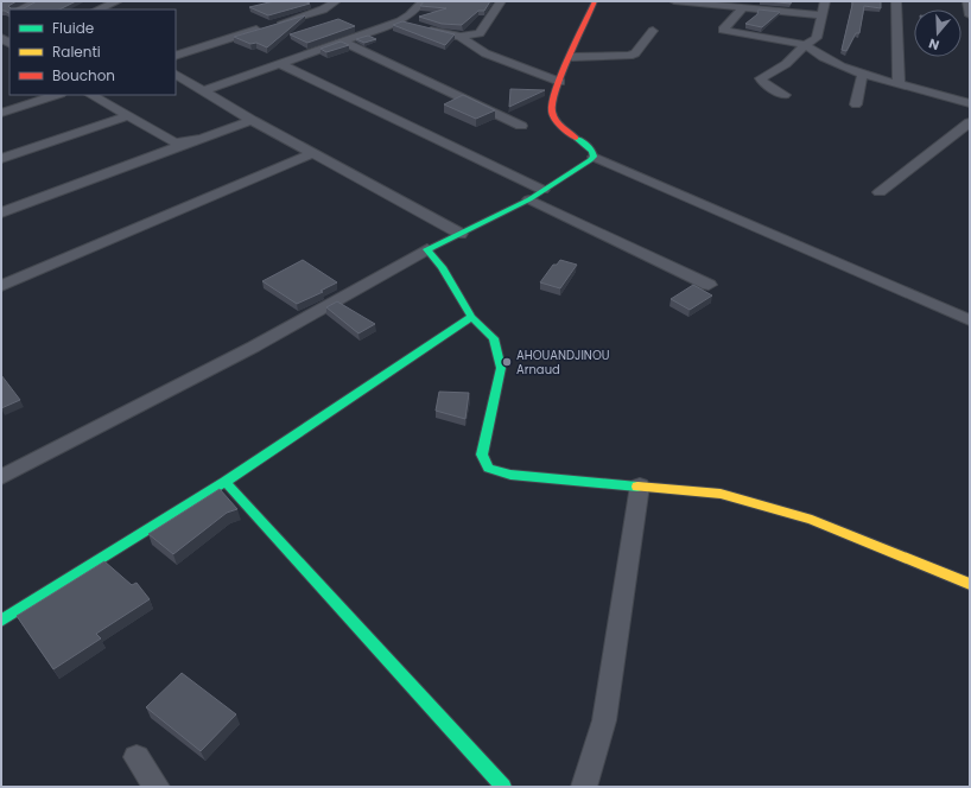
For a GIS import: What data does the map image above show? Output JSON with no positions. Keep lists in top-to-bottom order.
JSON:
{
  "places": ["AHOUANDJINOU Arnaud"],
  "legend": ["Fluide", "Ralenti", "Bouchon"],
  "north": "bottom"
}
